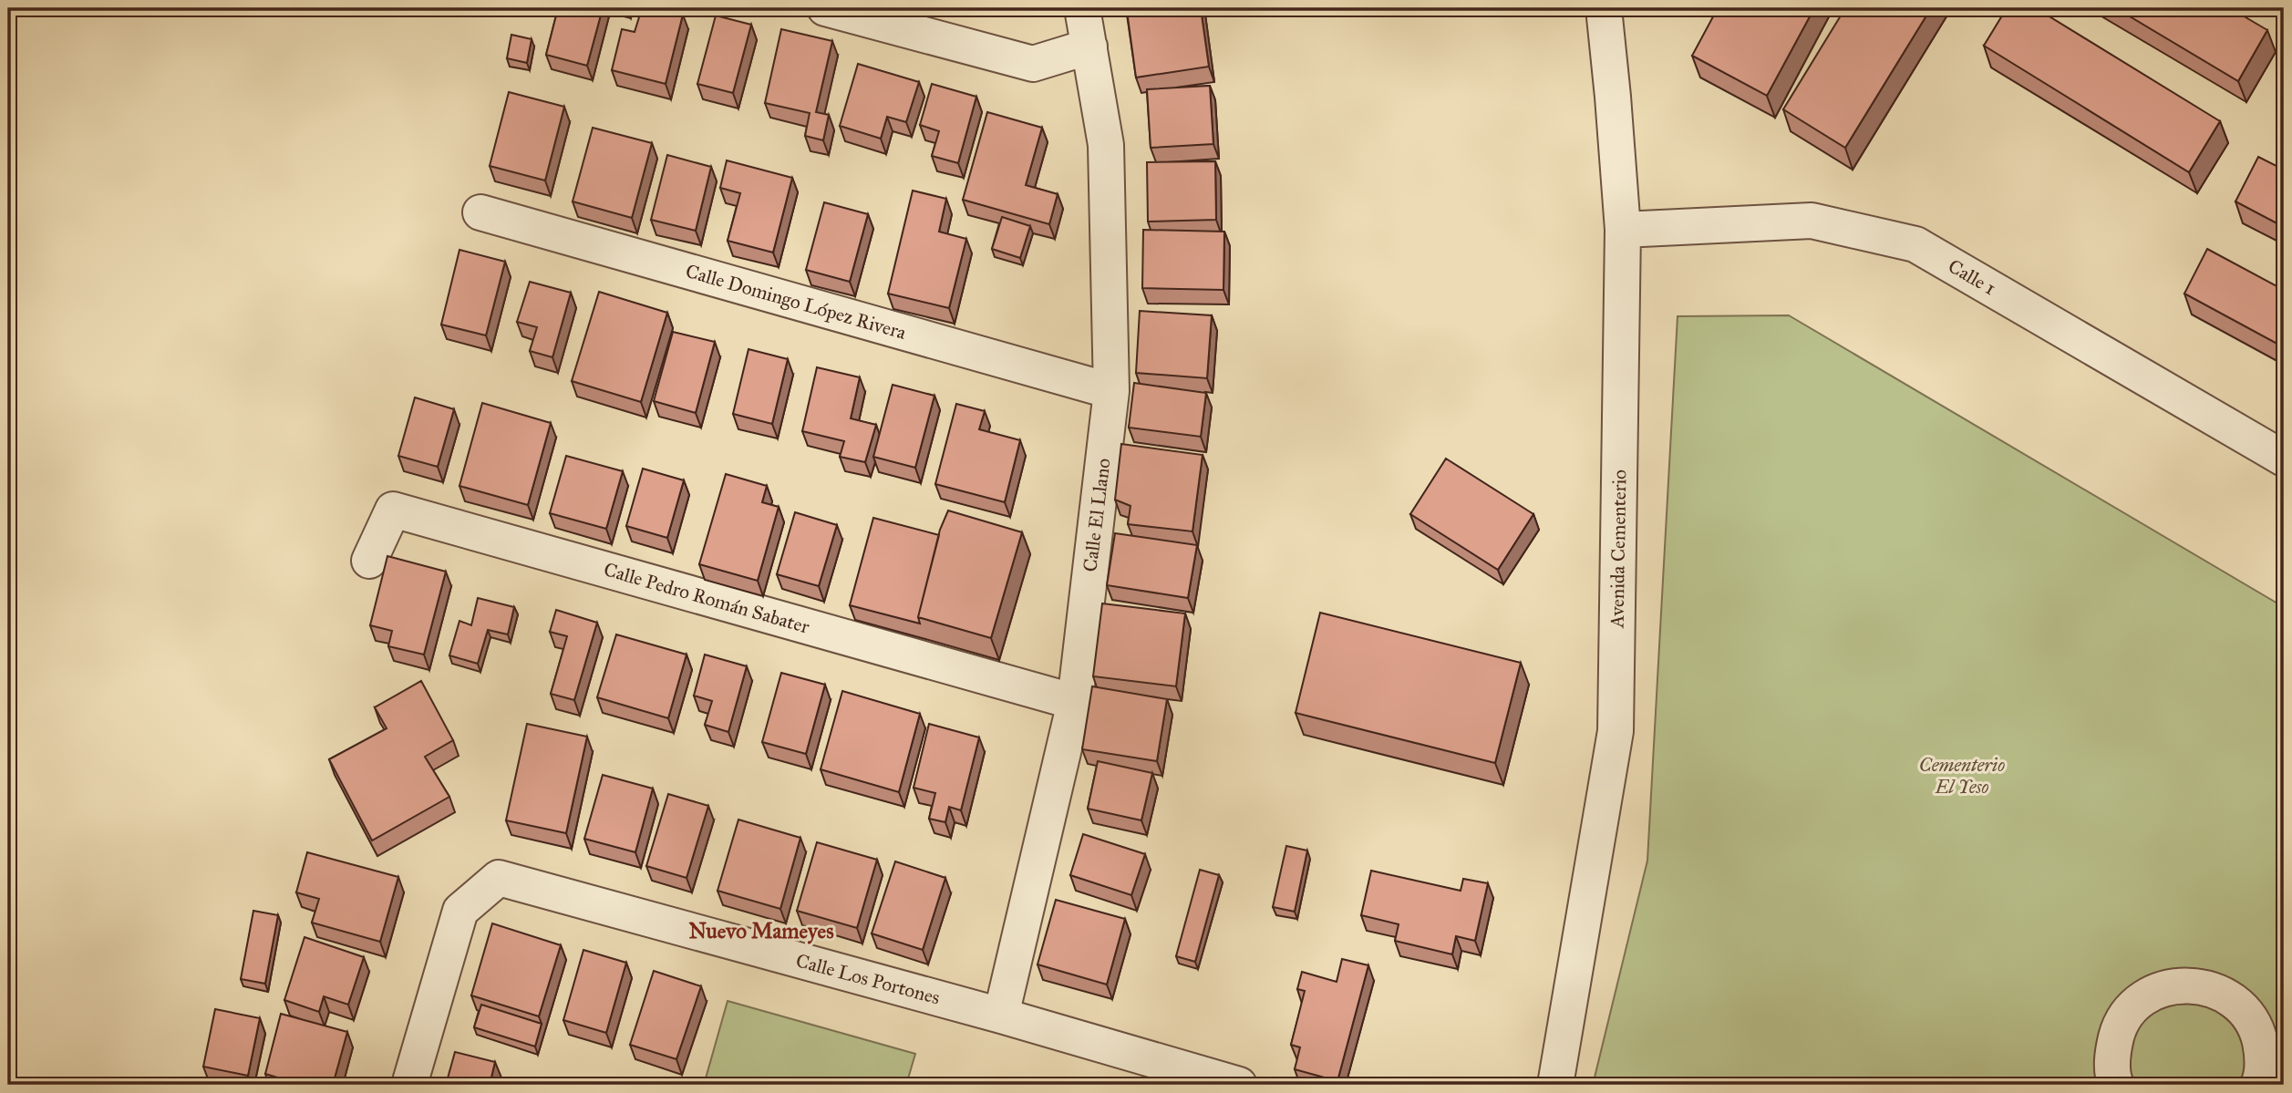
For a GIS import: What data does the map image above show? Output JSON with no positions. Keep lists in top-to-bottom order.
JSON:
{
  "streets": {
    "street": [
      "Calle 1",
      "Calle Domingo López Rivera",
      "Calle El Llano",
      "Avenida Cementerio",
      "Calle Pedro Román Sabater",
      "Calle Los Portones"
    ]
  },
  "crossings": [
    ["Calle 1", "Avenida Cementerio"],
    ["Calle Domingo López Rivera", "Calle El Llano"],
    ["Calle El Llano", "Calle Pedro Román Sabater"],
    ["Calle El Llano", "Calle Los Portones"]
  ],
  "districts": ["Nuevo Mameyes"],
  "parks": ["Cementerio El Yeso"]
}
